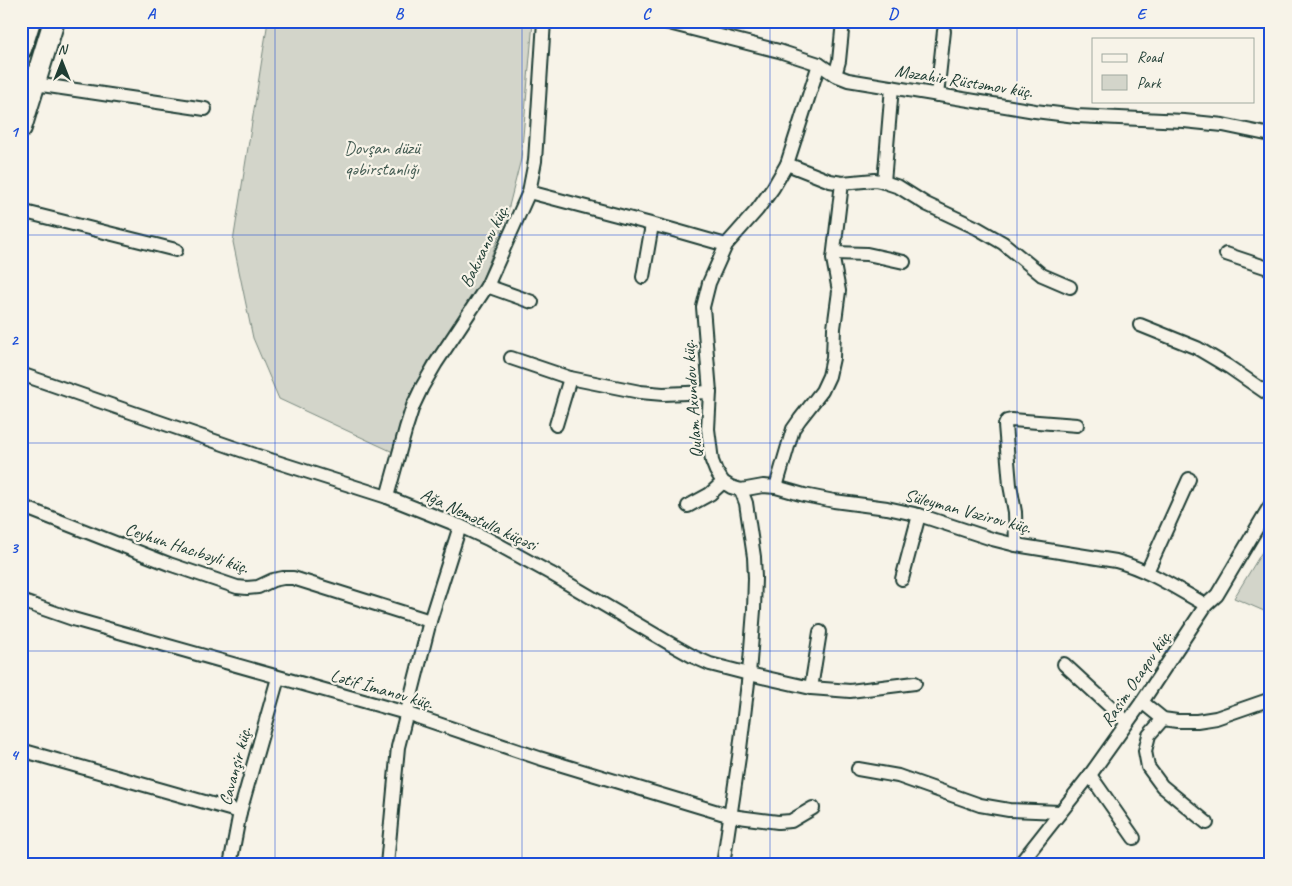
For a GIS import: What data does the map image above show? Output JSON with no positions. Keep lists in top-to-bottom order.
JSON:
{
  "streets": {
    "street": [
      "Məzahir Rüstəmov küç.",
      "Bakıxanov küç.",
      "Qulam Axundov küç.",
      "Süleyman Vəzirov küç.",
      "Ağa Nemətulla küçəsi",
      "Ceyhun Hacıbəyli küç.",
      "Rasim Ocaqov küç.",
      "Lətif İmanov küç.",
      "Cavanşir küç."
    ]
  },
  "crossings": [
    ["Məzahir Rüstəmov küç.", "Qulam Axundov küç."],
    ["Bakıxanov küç.", "Ağa Nemətulla küçəsi"],
    ["Süleyman Vəzirov küç.", "Rasim Ocaqov küç."],
    ["Lətif İmanov küç.", "Cavanşir küç."]
  ],
  "parks": ["Dovşan düzü qəbirstanlığı"],
  "legend": ["Road", "Park"],
  "north": "top",
  "grid": {
    "columns": [
      "A",
      "B",
      "C",
      "D",
      "E"
    ],
    "rows": [
      "1",
      "2",
      "3",
      "4"
    ]
  }
}
